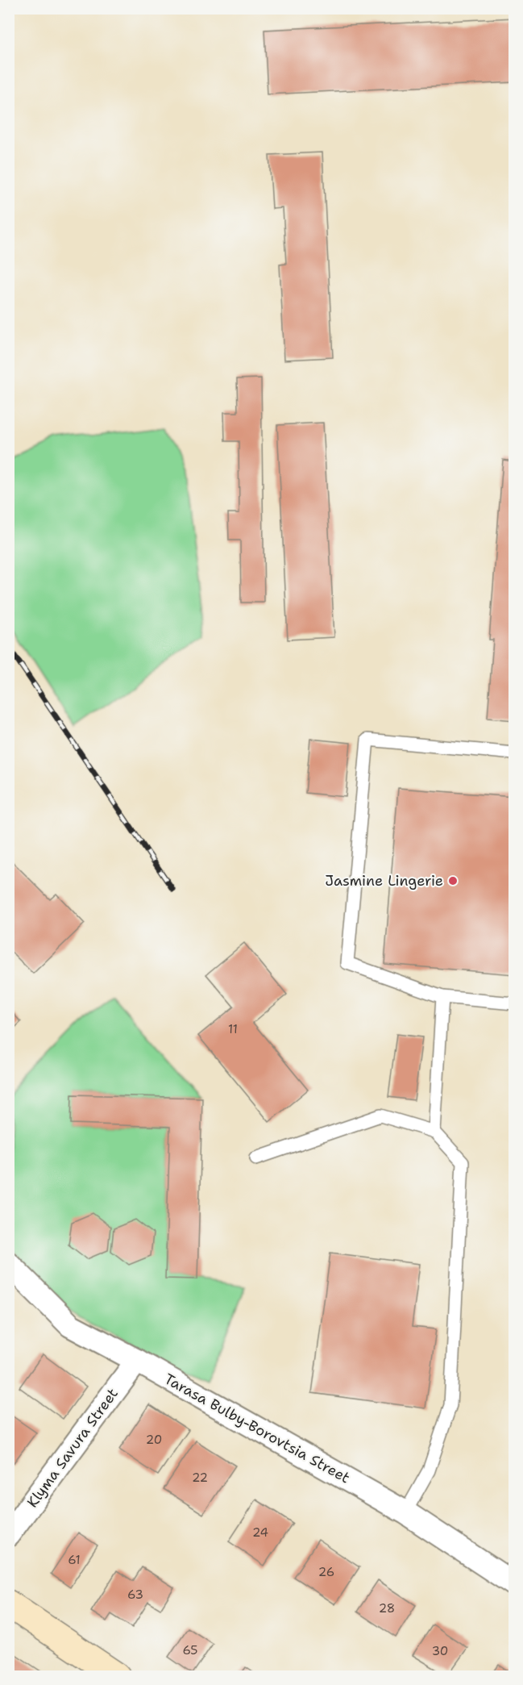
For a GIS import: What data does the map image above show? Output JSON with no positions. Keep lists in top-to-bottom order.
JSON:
{
  "streets": {
    "street": ["Tarasa Bulby-Borovtsia Street", "Klyma Savura Street"]
  },
  "crossings": [
    ["Tarasa Bulby-Borovtsia Street", "Klyma Savura Street"]
  ],
  "places": ["Jasmine Lingerie"],
  "house_numbers": [
    "11",
    "20",
    "22",
    "24",
    "61",
    "26",
    "63",
    "28",
    "65",
    "30"
  ]
}
